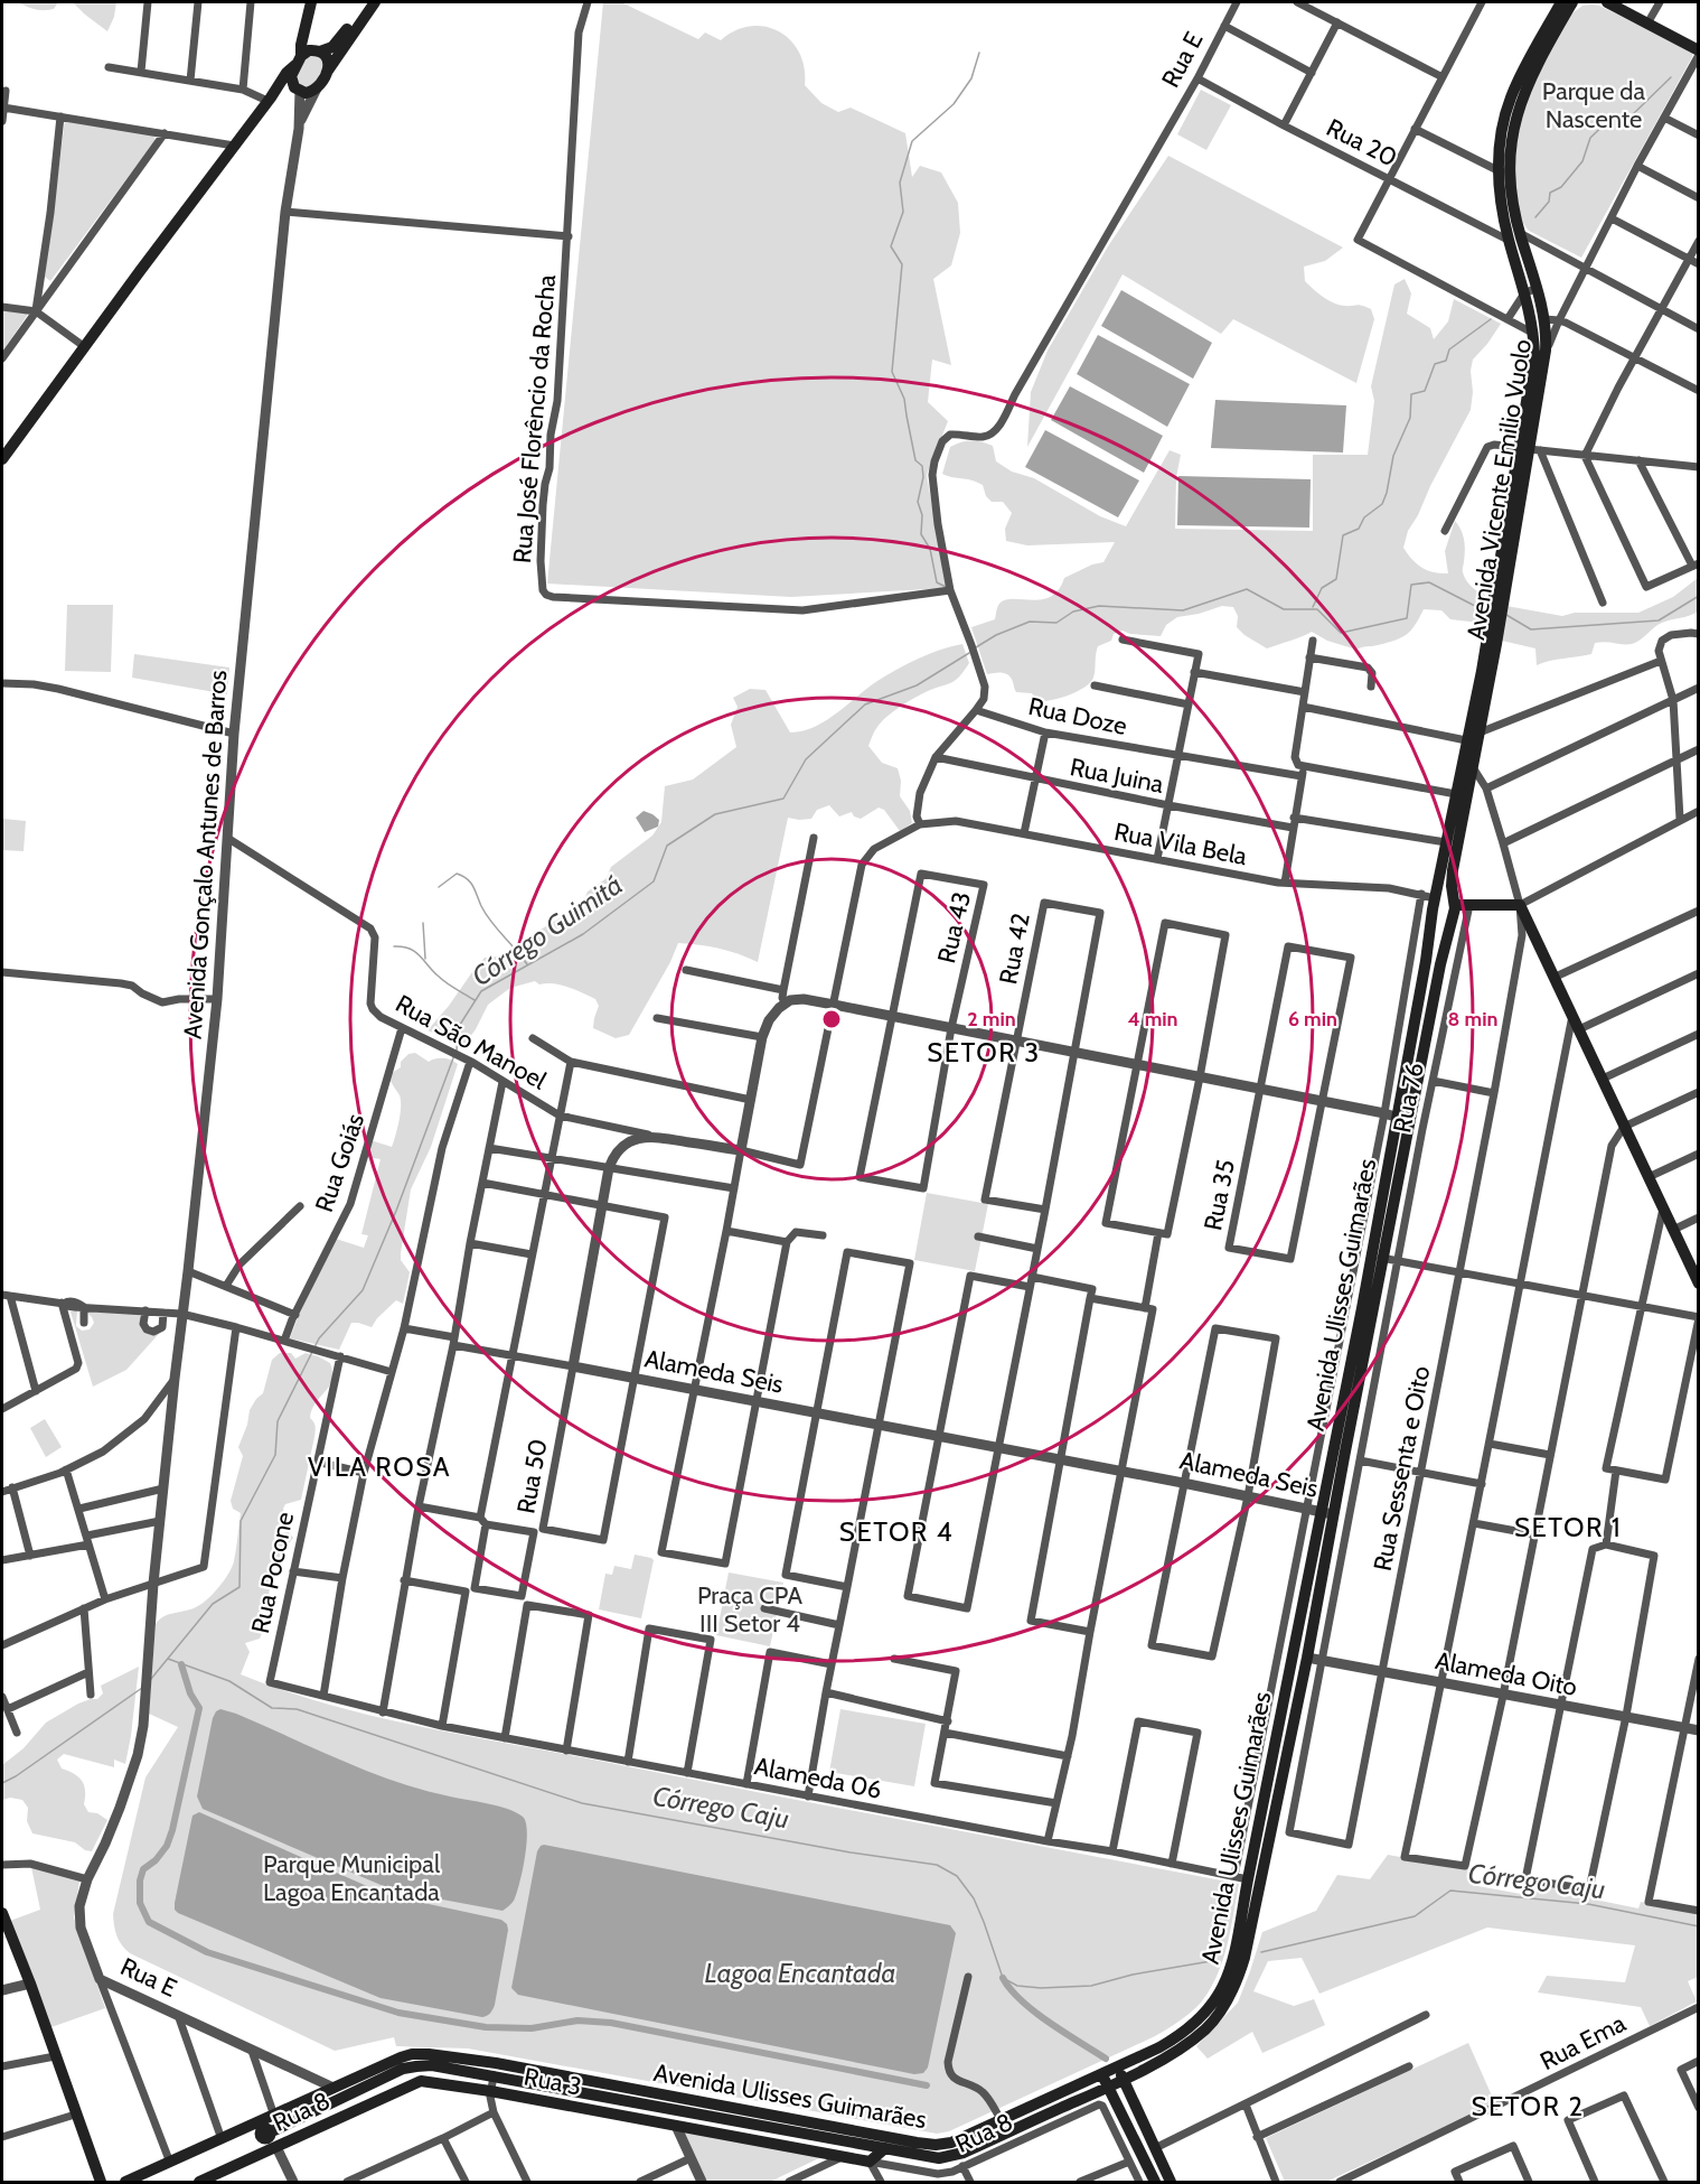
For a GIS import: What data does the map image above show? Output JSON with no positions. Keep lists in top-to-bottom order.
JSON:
{
  "streets": {
    "main road": [
      "Avenida Vicente Emilio Vuolo",
      "Avenida Ulisses Guimarães",
      "Rua 3",
      "Rua 8"
    ],
    "street": [
      "Rua E",
      "Rua 20",
      "Rua José Florêncio da Rocha",
      "Rua Doze",
      "Rua Juina",
      "Rua Vila Bela",
      "Avenida Gonçalo Antunes de Barros",
      "Rua 43",
      "Rua 42",
      "Rua São Manoel",
      "Rua 76",
      "Rua Goiás",
      "Rua 35",
      "Alameda Seis",
      "Rua Sessenta e Oito",
      "Rua 50",
      "Rua Pocone",
      "Alameda Oito",
      "Alameda 06",
      "Rua Ema"
    ]
  },
  "crossings": [
    ["Rua E", "Rua 20"],
    ["Rua E", "Rua José Florêncio da Rocha"],
    ["Rua E", "Rua Doze"],
    ["Rua E", "Avenida Gonçalo Antunes de Barros"],
    ["Rua E", "Avenida Ulisses Guimarães"],
    ["Rua 20", "Avenida Vicente Emilio Vuolo"],
    ["Avenida Vicente Emilio Vuolo", "Rua Vila Bela"],
    ["Avenida Vicente Emilio Vuolo", "Avenida Ulisses Guimarães"],
    ["Avenida Vicente Emilio Vuolo", "Rua Sessenta e Oito"],
    ["Avenida Gonçalo Antunes de Barros", "Rua São Manoel"],
    ["Rua São Manoel", "Rua Goiás"],
    ["Rua São Manoel", "Alameda Seis"],
    ["Rua 76", "Rua Sessenta e Oito"],
    ["Rua 76", "Alameda Oito"],
    ["Avenida Ulisses Guimarães", "Alameda Seis"],
    ["Avenida Ulisses Guimarães", "Alameda Oito"],
    ["Avenida Ulisses Guimarães", "Alameda 06"],
    ["Avenida Ulisses Guimarães", "Rua 8"],
    ["Alameda Seis", "Rua 50"],
    ["Rua Sessenta e Oito", "Alameda Oito"],
    ["Rua Pocone", "Alameda 06"],
    ["Rua 3", "Rua 8"]
  ],
  "districts": [
    "SETOR 3",
    "VILA ROSA",
    "SETOR 1",
    "SETOR 4",
    "SETOR 2"
  ],
  "water": ["Córrego Guimitá", "Córrego Caju", "Lagoa Encantada"],
  "parks": ["Parque da Nascente", "Praça CPA III Setor 4", "Parque Municipal Lagoa Encantada"],
  "rings": [
    "2 min",
    "4 min",
    "6 min",
    "8 min"
  ]
}
